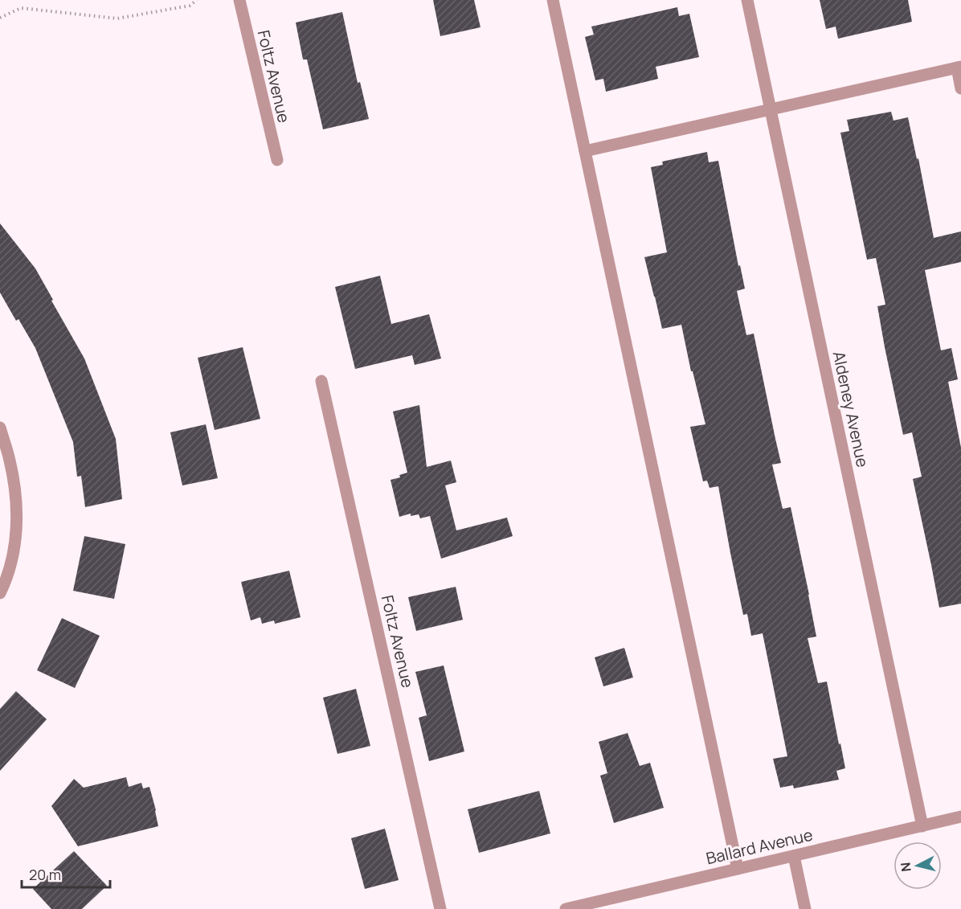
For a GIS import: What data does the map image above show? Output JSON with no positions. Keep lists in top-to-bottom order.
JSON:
{
  "streets": {
    "street": ["Foltz Avenue", "Aldeney Avenue", "Ballard Avenue"]
  },
  "crossings": [
    ["Aldeney Avenue", "Ballard Avenue"]
  ],
  "scale_bar": "20 m",
  "north": "left"
}
